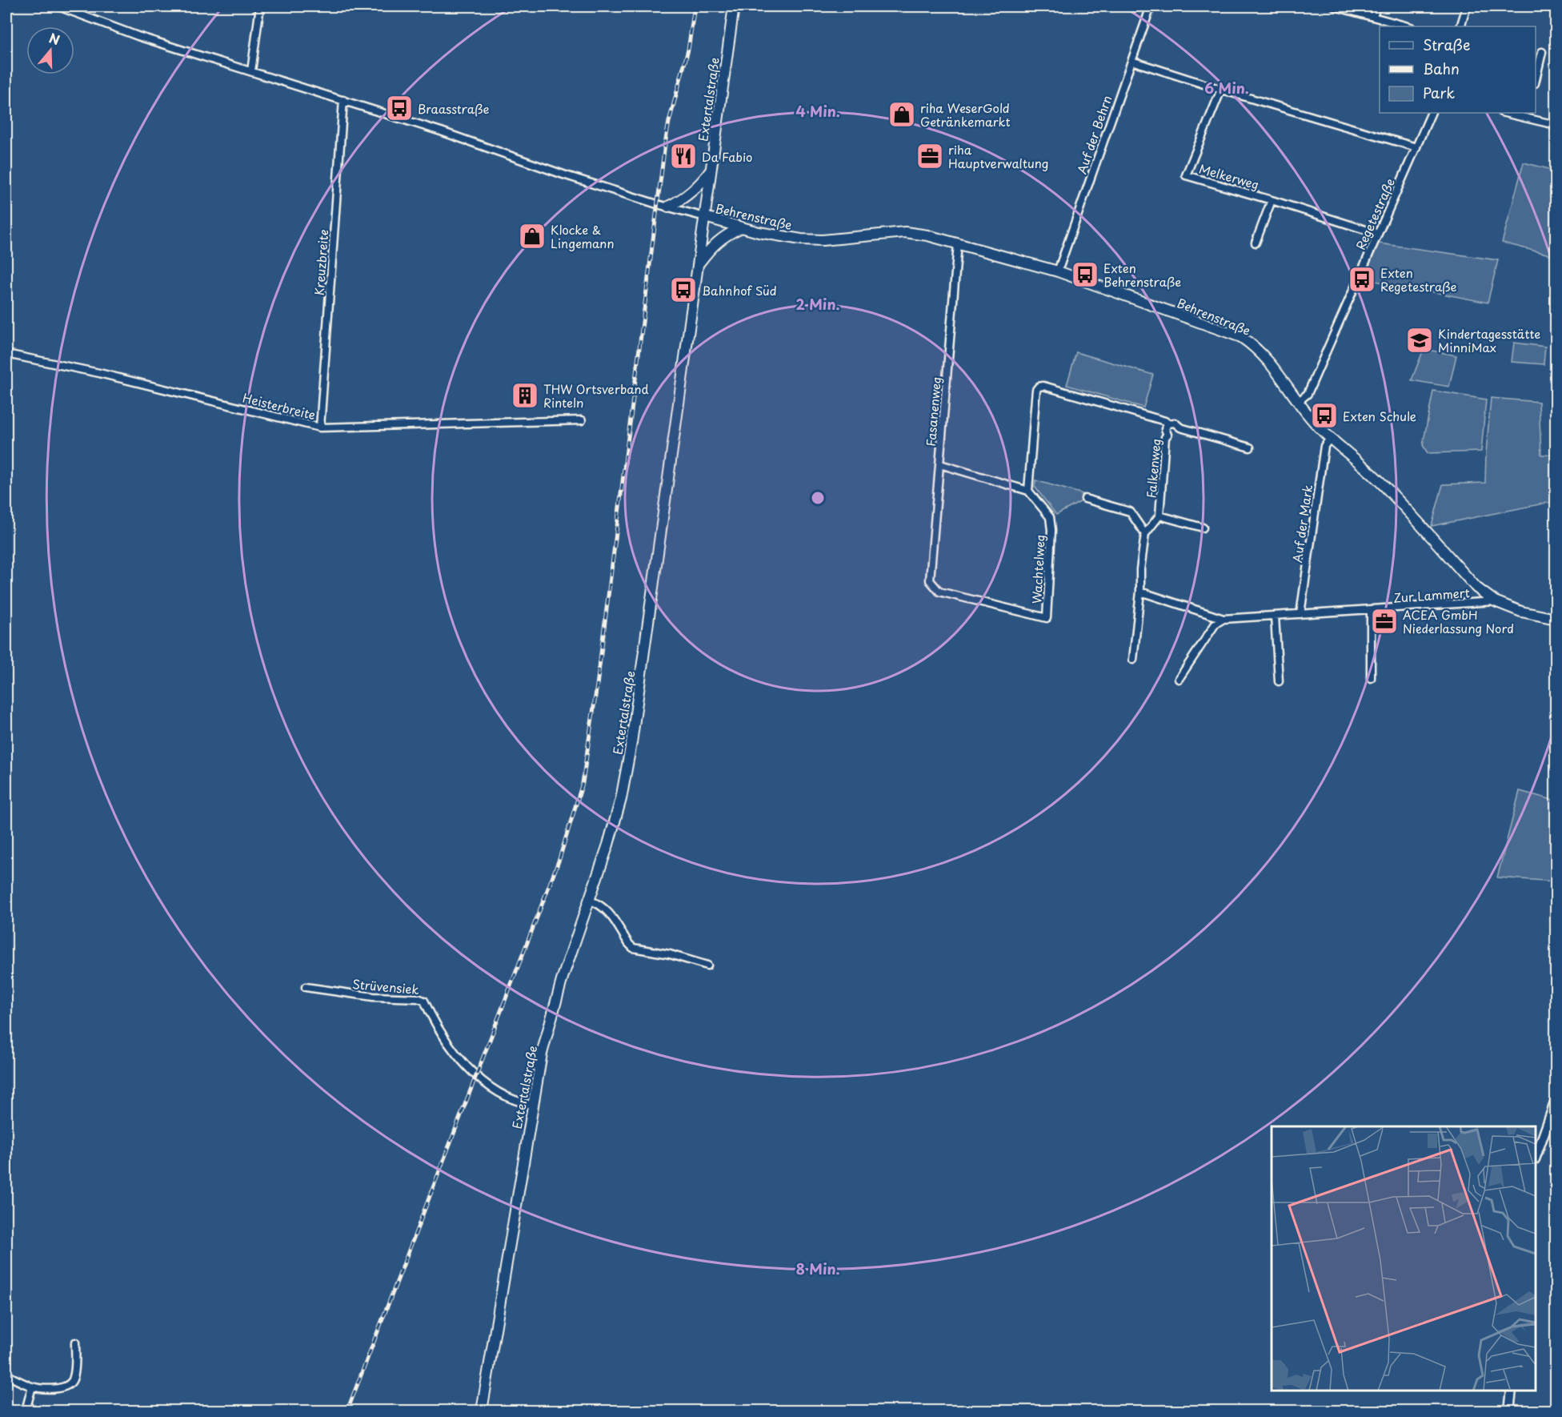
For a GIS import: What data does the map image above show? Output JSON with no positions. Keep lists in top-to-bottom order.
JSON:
{
  "streets": {
    "main road": ["Extertalstraße", "Behrenstraße"],
    "street": [
      "Auf der Behrn",
      "Melkerweg",
      "Regetestraße",
      "Kreuzbreite",
      "Heisterbreite",
      "Fasanenweg",
      "Falkenweg",
      "Auf der Mark",
      "Wachtelweg",
      "Zur Lammert",
      "Strüvensiek"
    ]
  },
  "crossings": [
    ["Extertalstraße", "Behrenstraße"],
    ["Extertalstraße", "Strüvensiek"],
    ["Auf der Behrn", "Behrenstraße"],
    ["Melkerweg", "Regetestraße"],
    ["Regetestraße", "Behrenstraße"],
    ["Behrenstraße", "Fasanenweg"],
    ["Behrenstraße", "Auf der Mark"],
    ["Behrenstraße", "Zur Lammert"],
    ["Kreuzbreite", "Heisterbreite"],
    ["Fasanenweg", "Wachtelweg"],
    ["Falkenweg", "Wachtelweg"],
    ["Auf der Mark", "Zur Lammert"]
  ],
  "places": {
    "bus stop": [
      "Braasstraße",
      "Exten Behrenstraße",
      "Exten Regetestraße",
      "Bahnhof Süd",
      "Exten Schule"
    ],
    "shop": ["riha WeserGold Getränkemarkt", "Klocke & Lingemann"],
    "restaurant": ["Da Fabio"],
    "office": ["riha Hauptverwaltung", "ACEA GmbH Niederlassung Nord"],
    "school or university": ["Kindertagesstätte MinniMax"],
    "building": ["THW Ortsverband Rinteln"]
  },
  "legend": ["Straße", "Bahn", "Park"],
  "north": "top",
  "rings": [
    "6 Min.",
    "4 Min.",
    "2 Min.",
    "8 Min."
  ]
}
